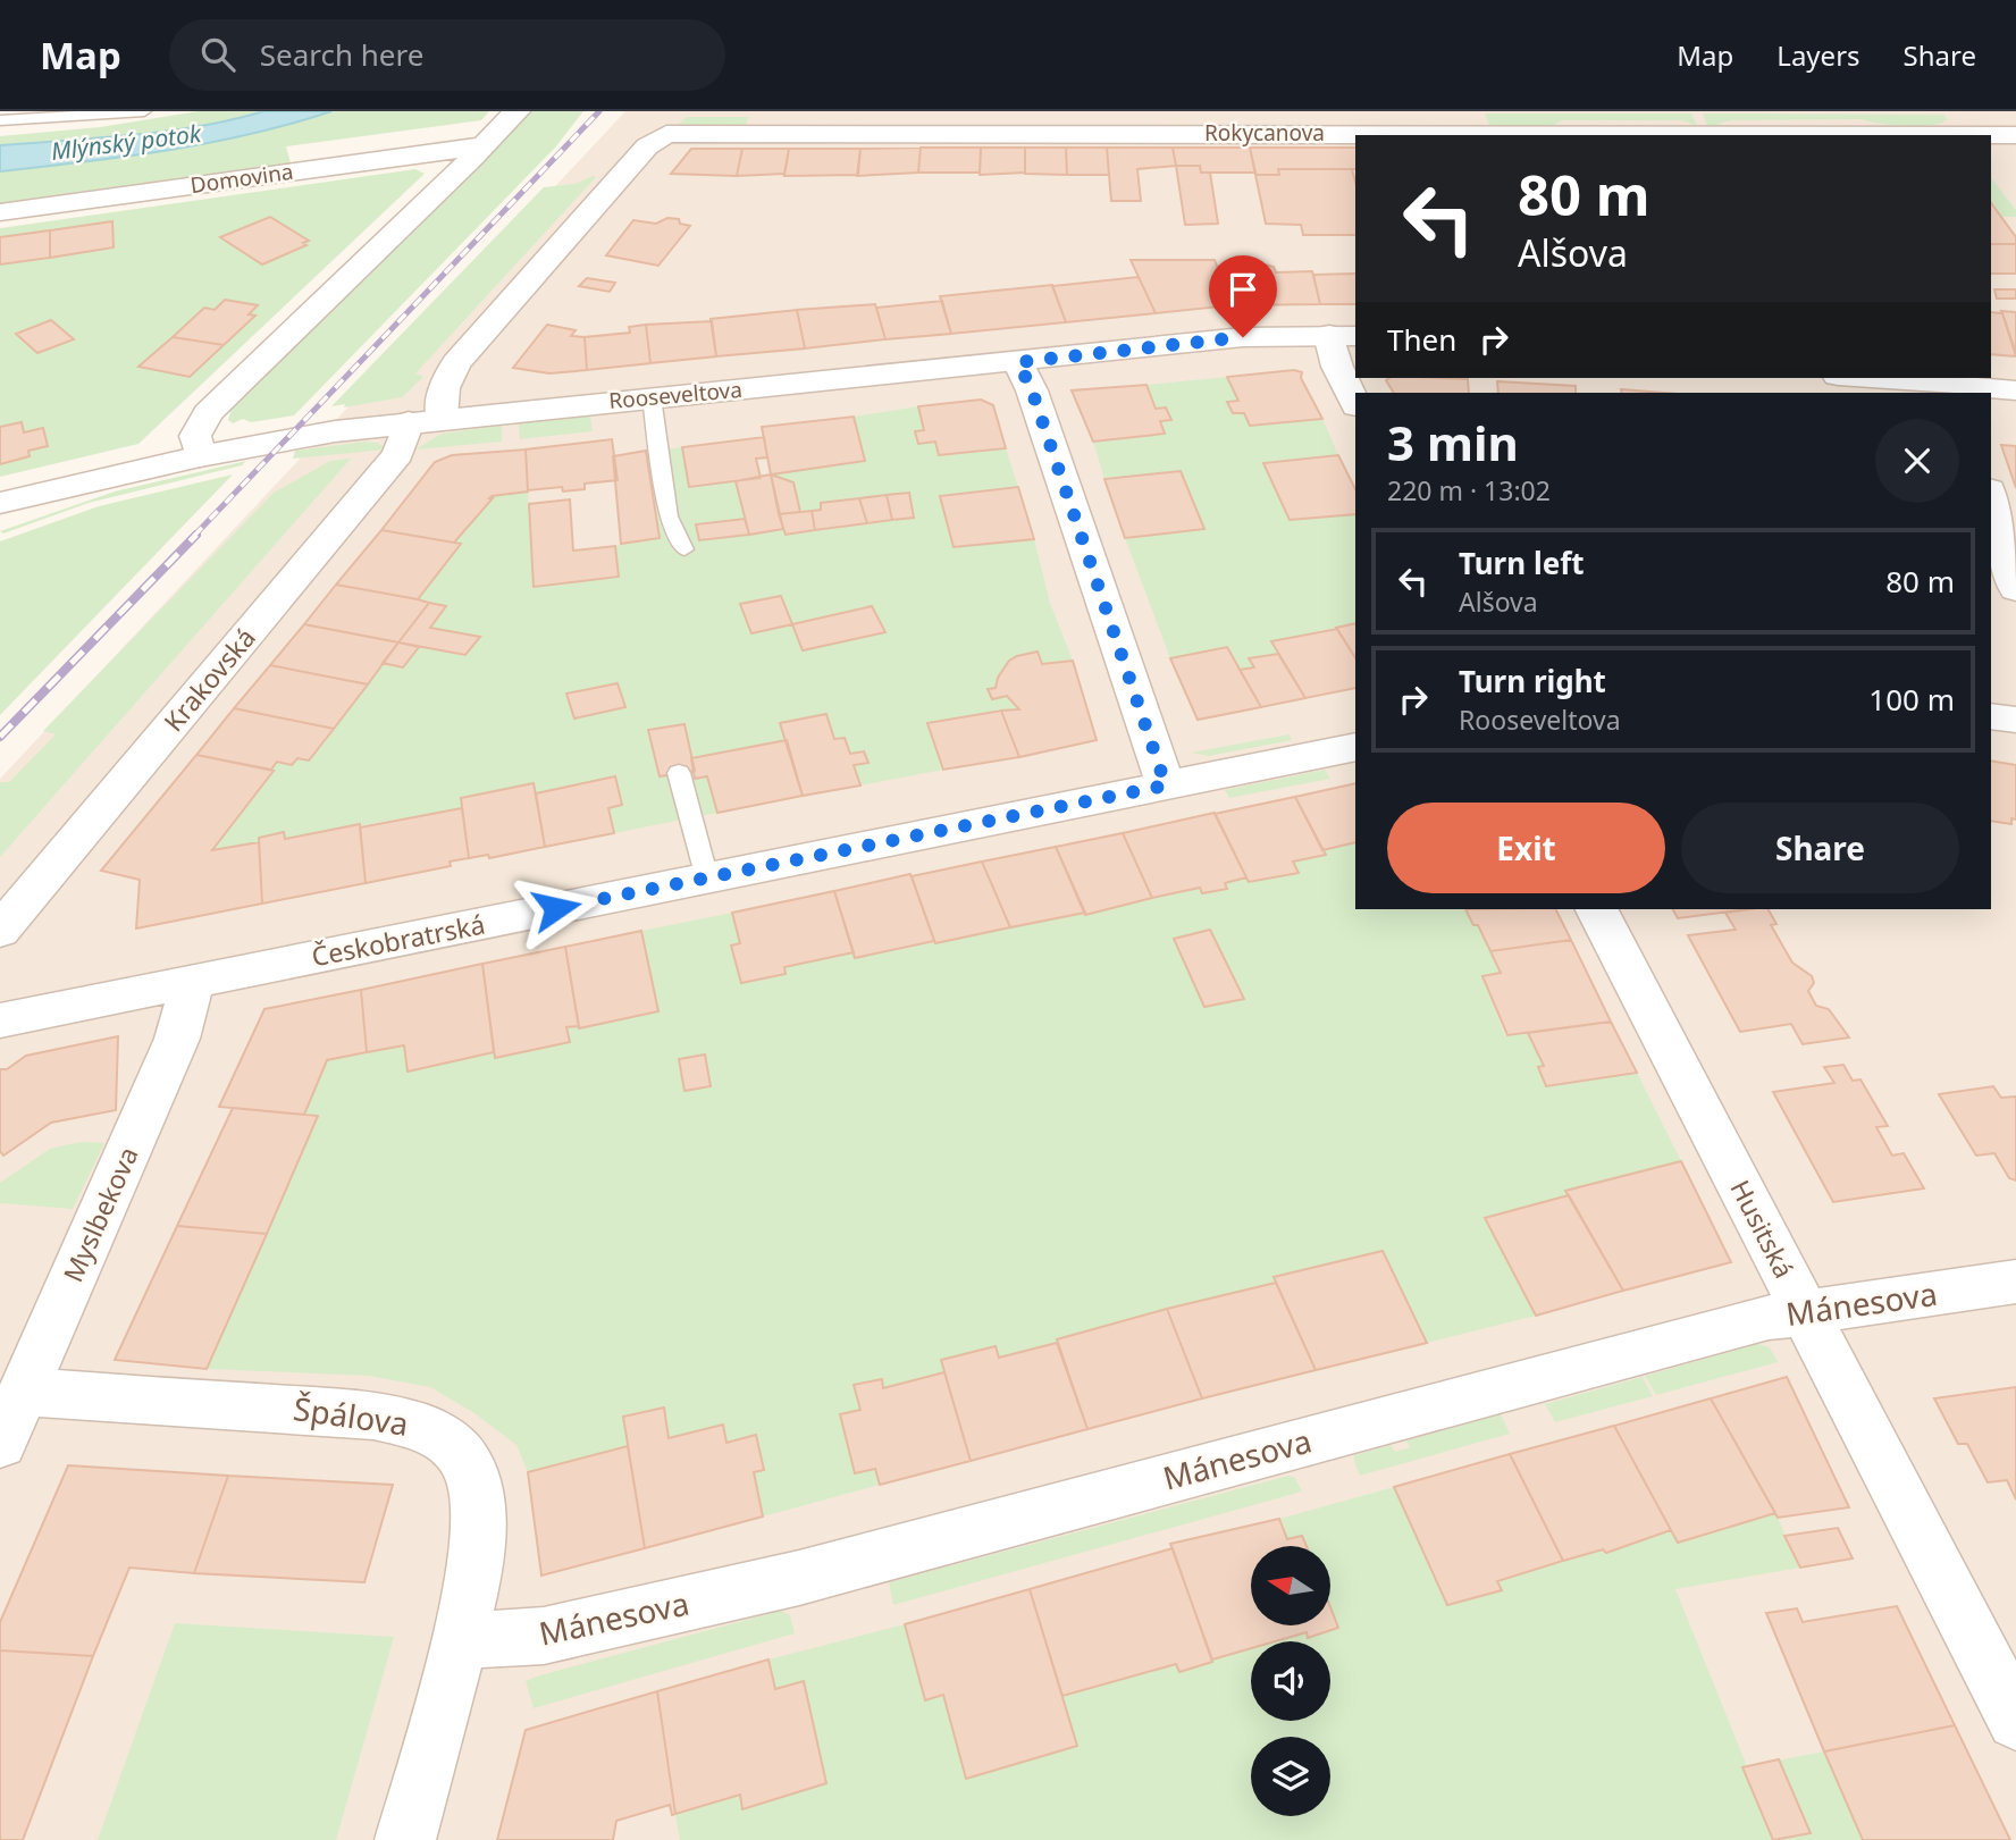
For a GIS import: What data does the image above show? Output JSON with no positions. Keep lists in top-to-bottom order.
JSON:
{
  "streets": {
    "street": [
      "Rokycanova",
      "Domovina",
      "Rooseveltova",
      "Krakovská",
      "Českobratrská",
      "Myslbekova",
      "Husitská",
      "Mánesova",
      "Špálova"
    ]
  },
  "crossings": [
    ["Rokycanova", "Rooseveltova"],
    ["Rooseveltova", "Krakovská"],
    ["Českobratrská", "Myslbekova"],
    ["Myslbekova", "Špálova"],
    ["Husitská", "Mánesova"],
    ["Mánesova", "Špálova"]
  ],
  "water": ["Mlýnský potok"],
  "north": "left",
  "page": {
    "header": "Map",
    "search": "Search here",
    "nav": ["Map", "Layers", "Share"],
    "turn": ["80 m", "Alšova"],
    "then": "Then",
    "heading": ["3 min", "220 m · 13:02"],
    "list": [
      {
        "name": "Turn left",
        "note": "Alšova",
        "value": "80 m"
      },
      {
        "name": "Turn right",
        "note": "Rooseveltova",
        "value": "100 m"
      }
    ],
    "buttons": ["Exit", "Share"]
  }
}
